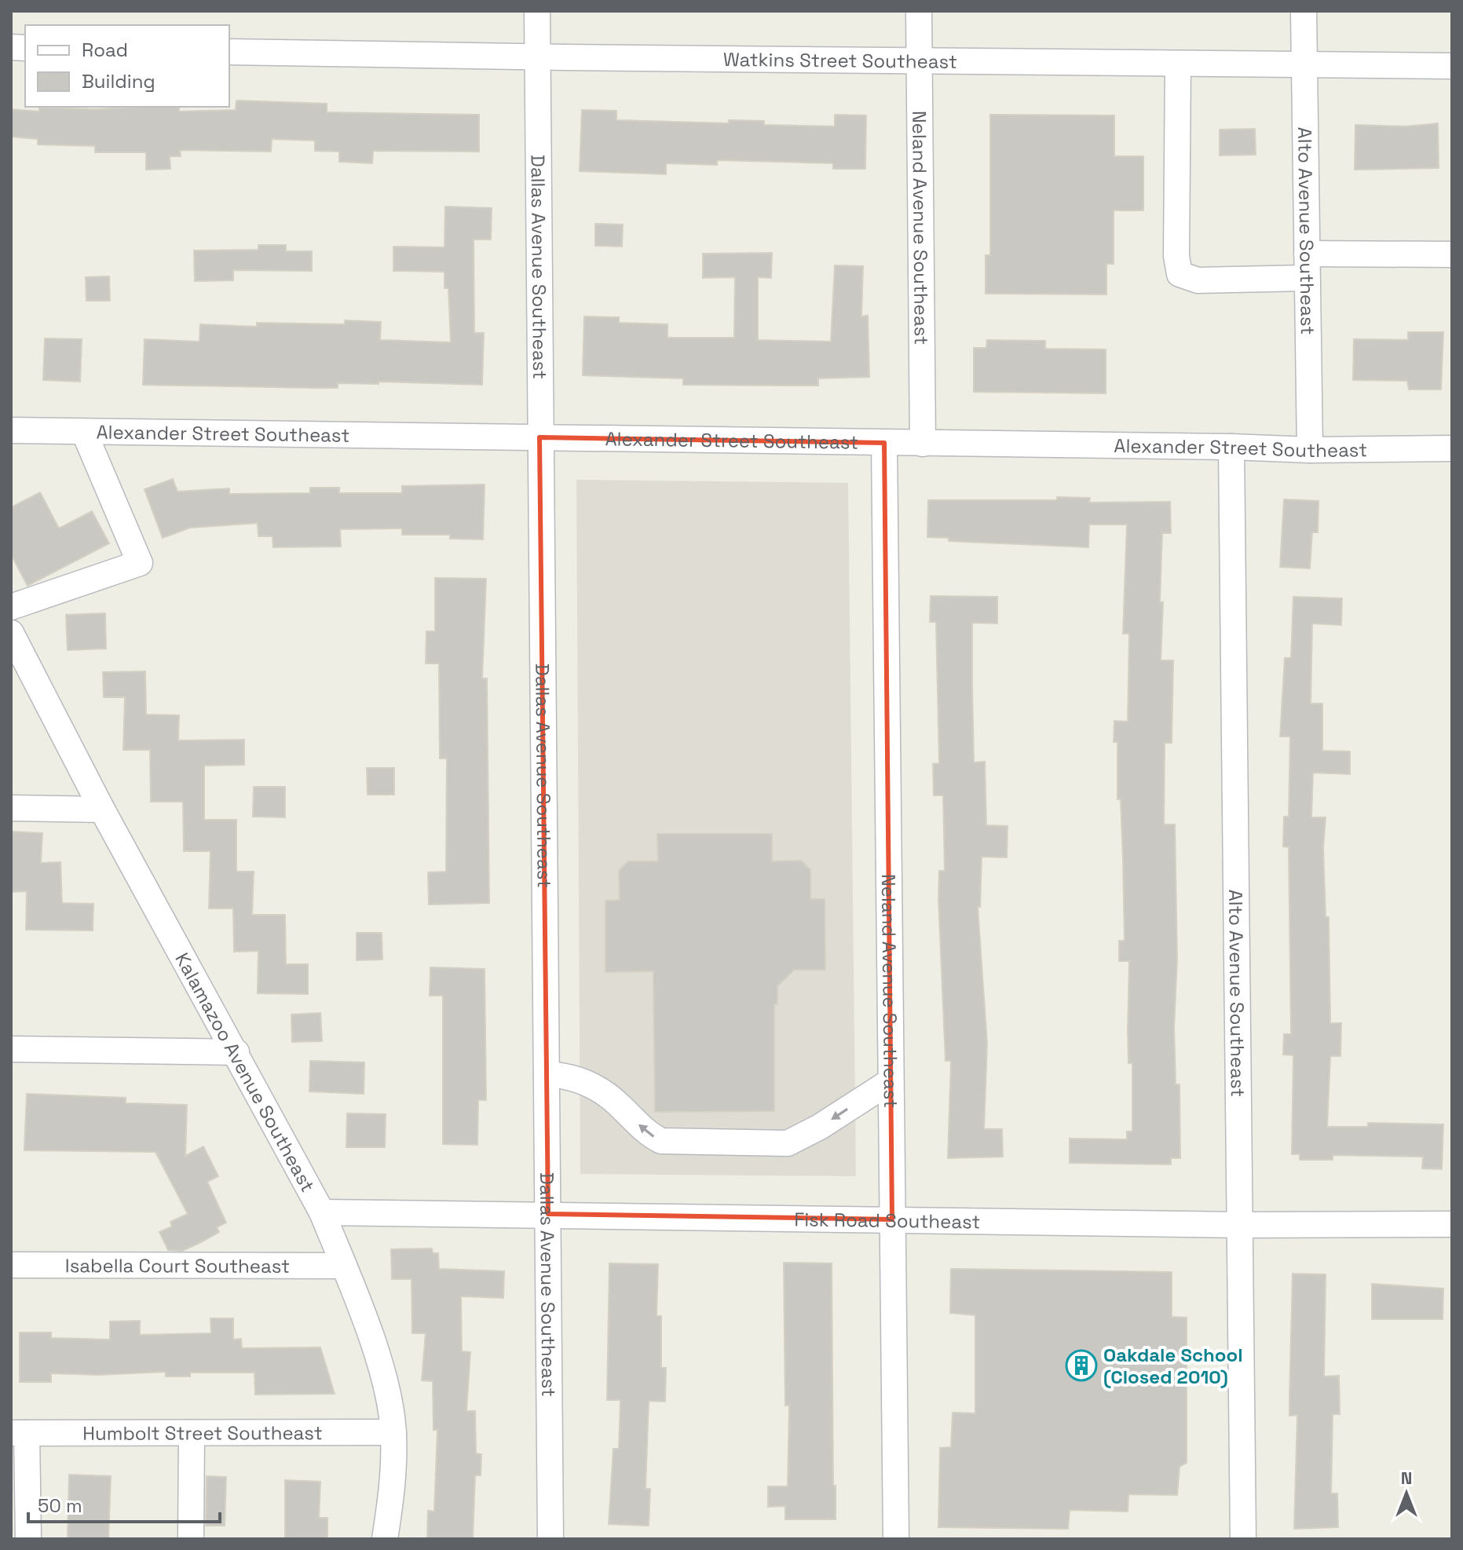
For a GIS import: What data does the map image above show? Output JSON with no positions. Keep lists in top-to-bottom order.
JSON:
{
  "streets": {
    "street": [
      "Watkins Street Southeast",
      "Neland Avenue Southeast",
      "Alto Avenue Southeast",
      "Dallas Avenue Southeast",
      "Alexander Street Southeast",
      "Kalamazoo Avenue Southeast",
      "Fisk Road Southeast",
      "Isabella Court Southeast",
      "Humbolt Street Southeast"
    ]
  },
  "crossings": [
    ["Watkins Street Southeast", "Neland Avenue Southeast"],
    ["Watkins Street Southeast", "Alto Avenue Southeast"],
    ["Watkins Street Southeast", "Dallas Avenue Southeast"],
    ["Neland Avenue Southeast", "Alexander Street Southeast"],
    ["Neland Avenue Southeast", "Fisk Road Southeast"],
    ["Alto Avenue Southeast", "Alexander Street Southeast"],
    ["Alto Avenue Southeast", "Fisk Road Southeast"],
    ["Dallas Avenue Southeast", "Alexander Street Southeast"],
    ["Dallas Avenue Southeast", "Fisk Road Southeast"],
    ["Kalamazoo Avenue Southeast", "Fisk Road Southeast"],
    ["Kalamazoo Avenue Southeast", "Isabella Court Southeast"],
    ["Kalamazoo Avenue Southeast", "Humbolt Street Southeast"]
  ],
  "places": {
    "building": ["Oakdale School (Closed 2010)"]
  },
  "legend": ["Road", "Building"],
  "scale_bar": "50 m",
  "north": "top"
}
